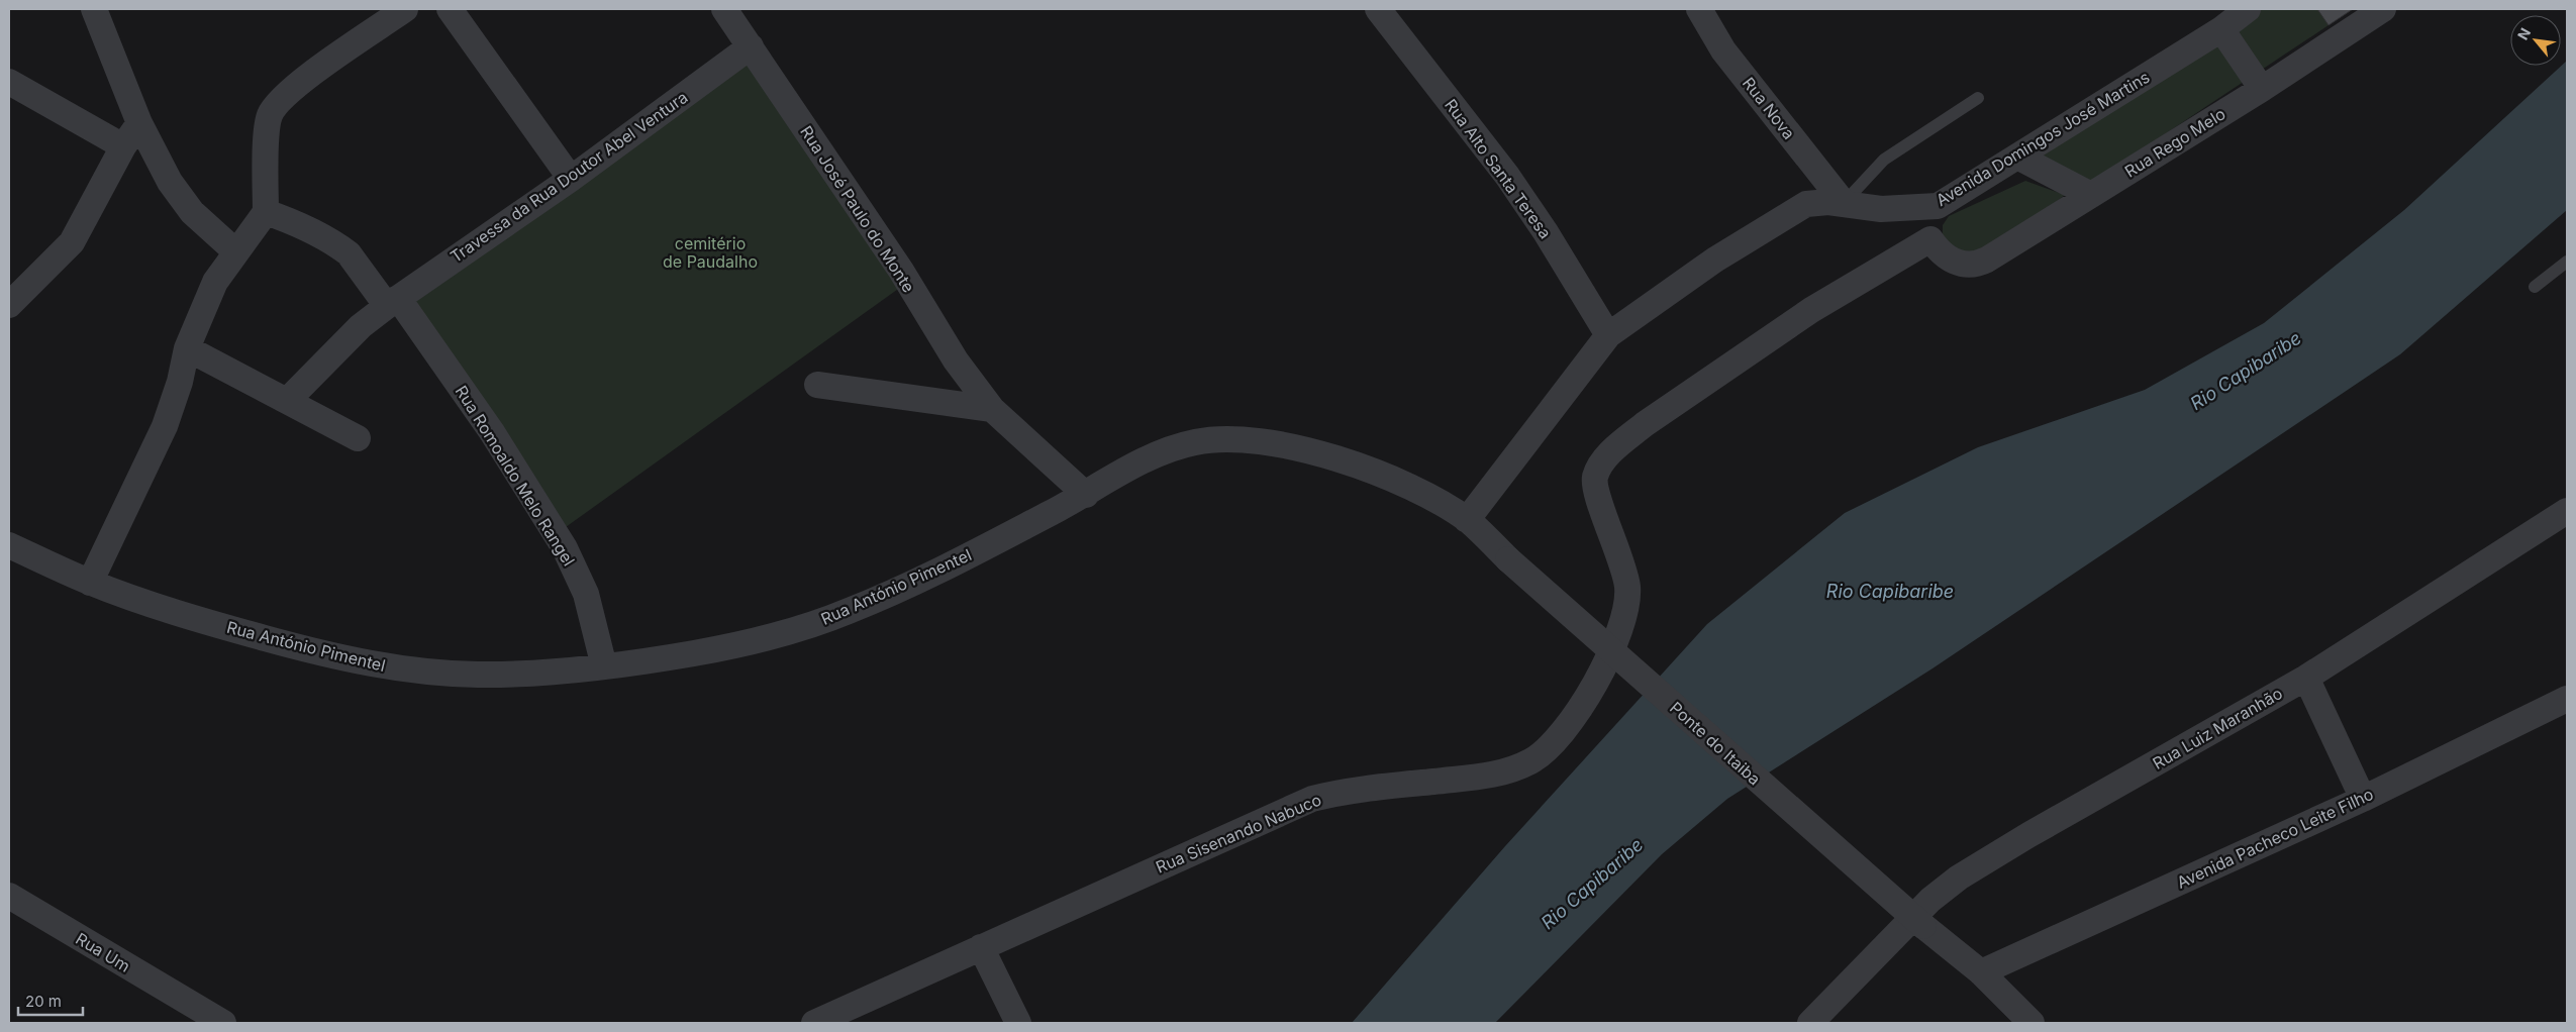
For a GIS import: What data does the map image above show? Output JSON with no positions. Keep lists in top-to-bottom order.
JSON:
{
  "streets": {
    "street": [
      "Rua Nova",
      "Avenida Domingos José Martins",
      "Rua Rego Melo",
      "Rua Alto Santa Teresa",
      "Travessa da Rua Doutor Abel Ventura",
      "Rua José Paulo do Monte",
      "Rua Romoaldo Melo Rangel",
      "Rua António Pimentel",
      "Rua Luiz Maranhão",
      "Ponte do Itaiba",
      "Rua Sisenando Nabuco",
      "Avenida Pacheco Leite Filho",
      "Rua Um"
    ]
  },
  "crossings": [
    ["Rua Nova", "Avenida Domingos José Martins"],
    ["Avenida Domingos José Martins", "Rua Alto Santa Teresa"],
    ["Avenida Domingos José Martins", "Rua António Pimentel"],
    ["Rua Rego Melo", "Rua Sisenando Nabuco"],
    ["Travessa da Rua Doutor Abel Ventura", "Rua José Paulo do Monte"],
    ["Travessa da Rua Doutor Abel Ventura", "Rua Romoaldo Melo Rangel"],
    ["Rua José Paulo do Monte", "Rua António Pimentel"],
    ["Rua Romoaldo Melo Rangel", "Rua António Pimentel"],
    ["Rua António Pimentel", "Ponte do Itaiba"],
    ["Ponte do Itaiba", "Avenida Pacheco Leite Filho"]
  ],
  "water": ["Rio Capibaribe"],
  "parks": ["cemitério de Paudalho"],
  "scale_bar": "20 m",
  "north": "top left"
}
